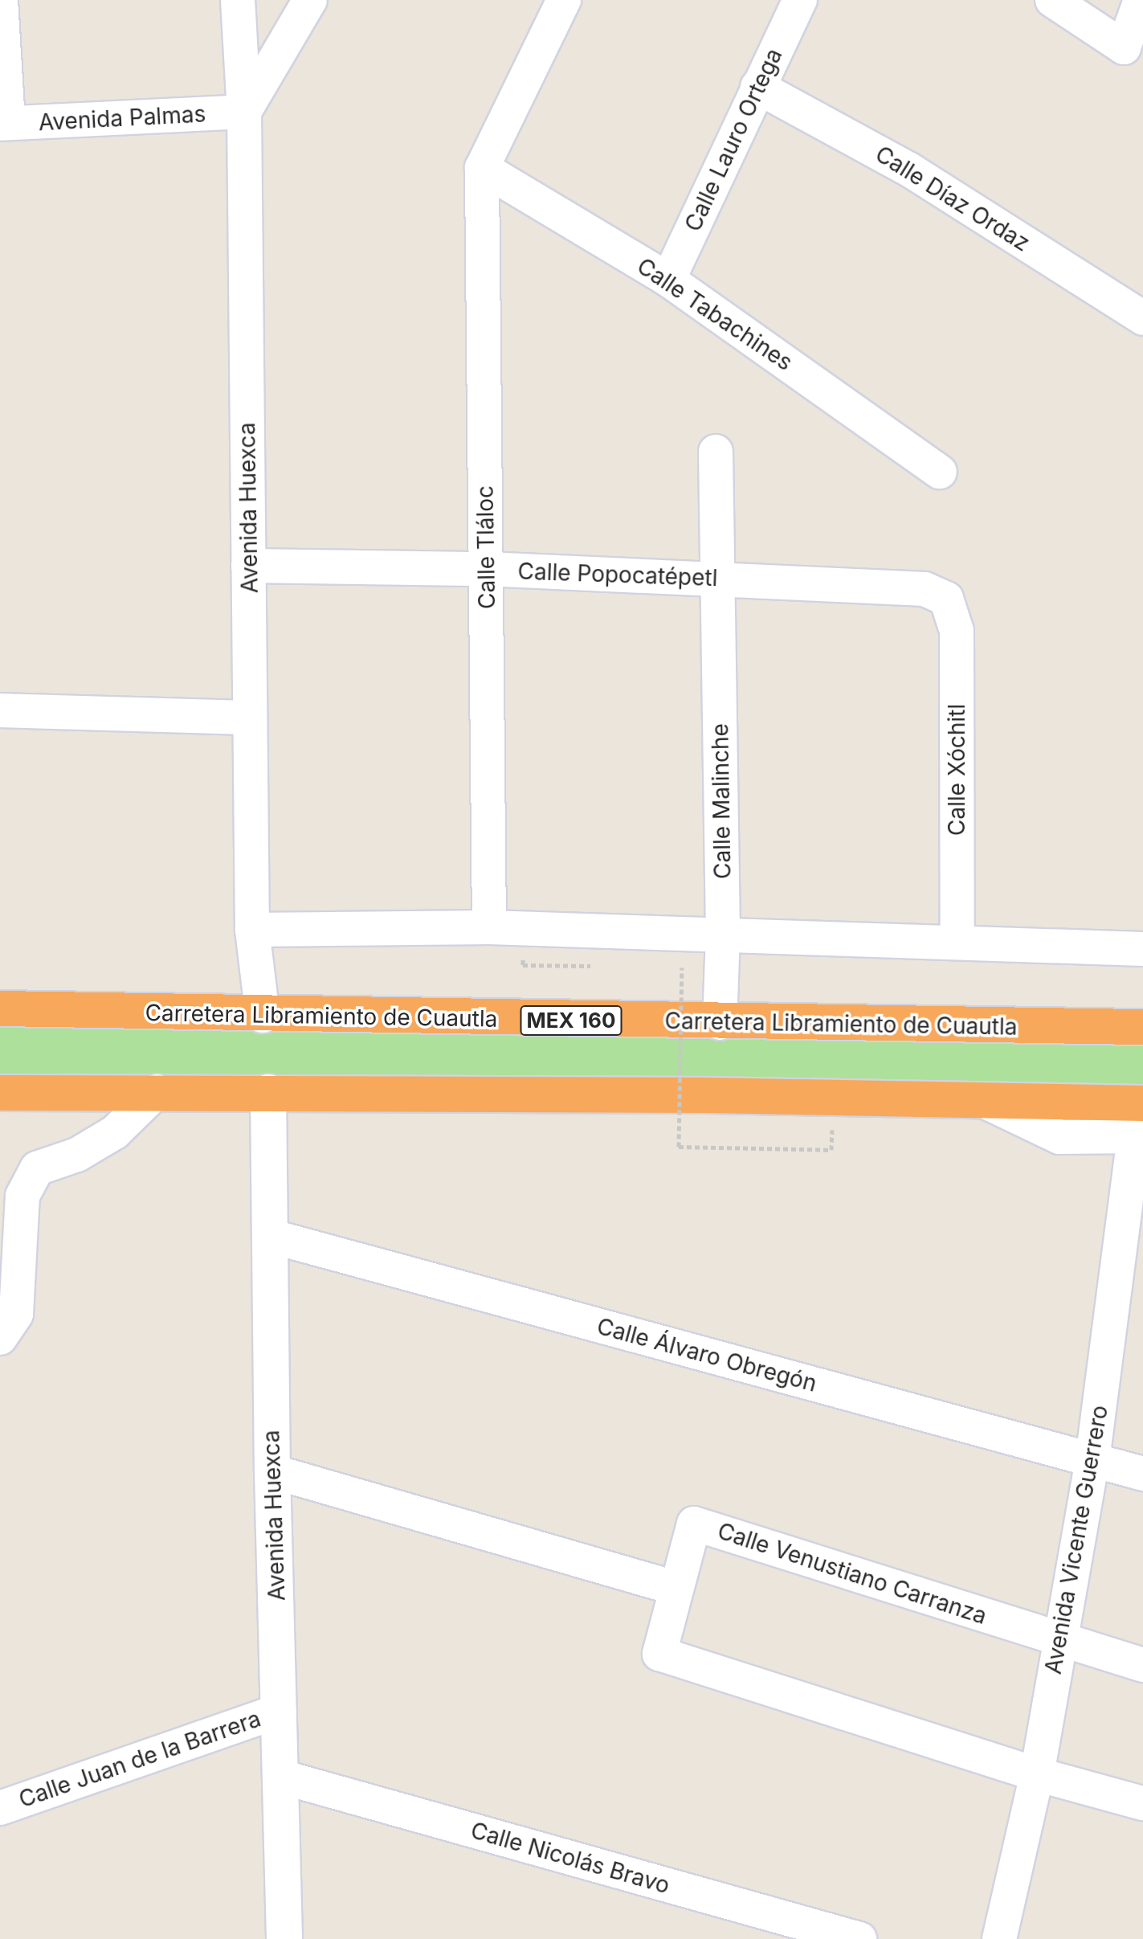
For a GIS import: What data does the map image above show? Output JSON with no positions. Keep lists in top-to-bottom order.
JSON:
{
  "streets": {
    "highway": ["Carretera Libramiento de Cuautla", "MEX 160"],
    "street": [
      "Avenida Palmas",
      "Calle Lauro Ortega",
      "Calle Díaz Ordaz",
      "Calle Tabachines",
      "Avenida Huexca",
      "Calle Tláloc",
      "Calle Popocatépetl",
      "Calle Xóchitl",
      "Calle Malinche",
      "Calle Álvaro Obregón",
      "Avenida Vicente Guerrero",
      "Calle Venustiano Carranza",
      "Calle Juan de la Barrera",
      "Calle Nicolás Bravo"
    ]
  },
  "crossings": [
    ["Avenida Palmas", "Avenida Huexca"],
    ["Calle Lauro Ortega", "Calle Díaz Ordaz"],
    ["Calle Lauro Ortega", "Calle Tabachines"],
    ["Calle Tabachines", "Calle Tláloc"],
    ["Avenida Huexca", "Calle Popocatépetl"],
    ["Avenida Huexca", "Carretera Libramiento de Cuautla"],
    ["Avenida Huexca", "Calle Álvaro Obregón"],
    ["Avenida Huexca", "Calle Juan de la Barrera"],
    ["Avenida Huexca", "Calle Nicolás Bravo"],
    ["Calle Tláloc", "Calle Popocatépetl"],
    ["Calle Popocatépetl", "Calle Xóchitl"],
    ["Calle Popocatépetl", "Calle Malinche"],
    ["Calle Malinche", "Carretera Libramiento de Cuautla"],
    ["Calle Álvaro Obregón", "Avenida Vicente Guerrero"],
    ["Avenida Vicente Guerrero", "Calle Venustiano Carranza"]
  ]
}
